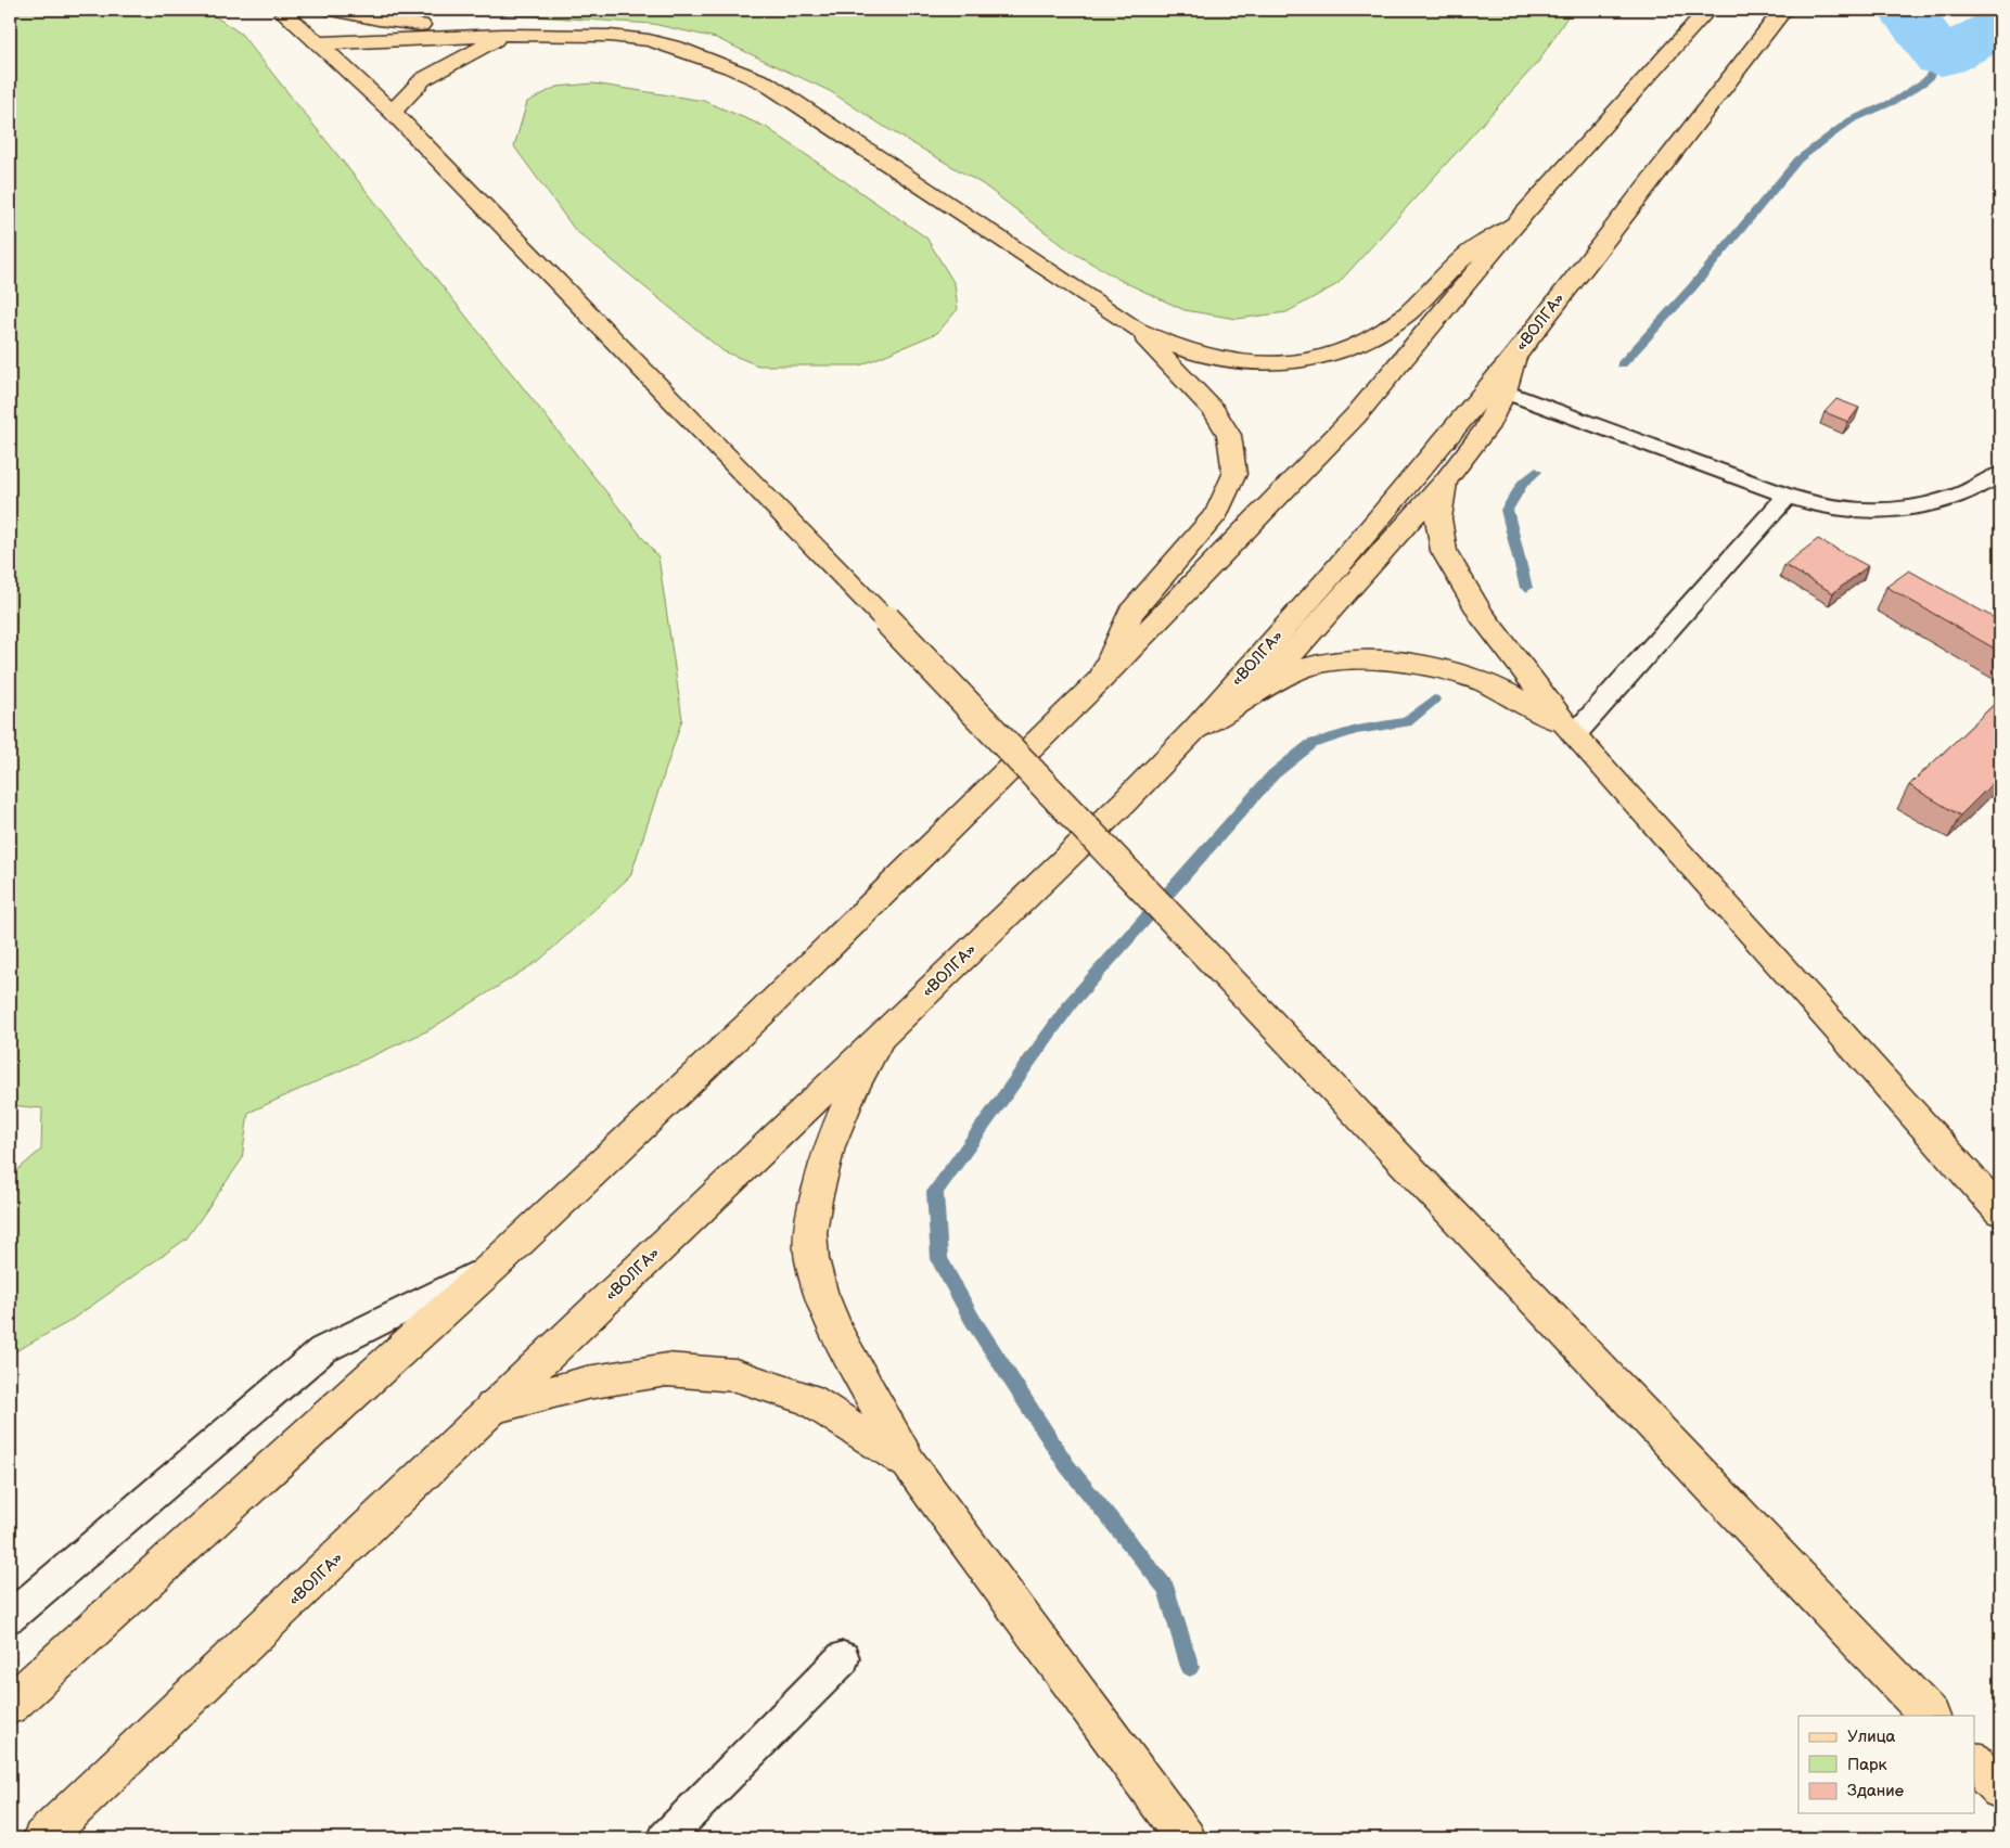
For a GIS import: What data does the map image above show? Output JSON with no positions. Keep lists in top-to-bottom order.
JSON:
{
  "streets": {
    "main road": ["«ВОЛГА»"]
  },
  "legend": ["Улица", "Парк", "Здание"]
}
